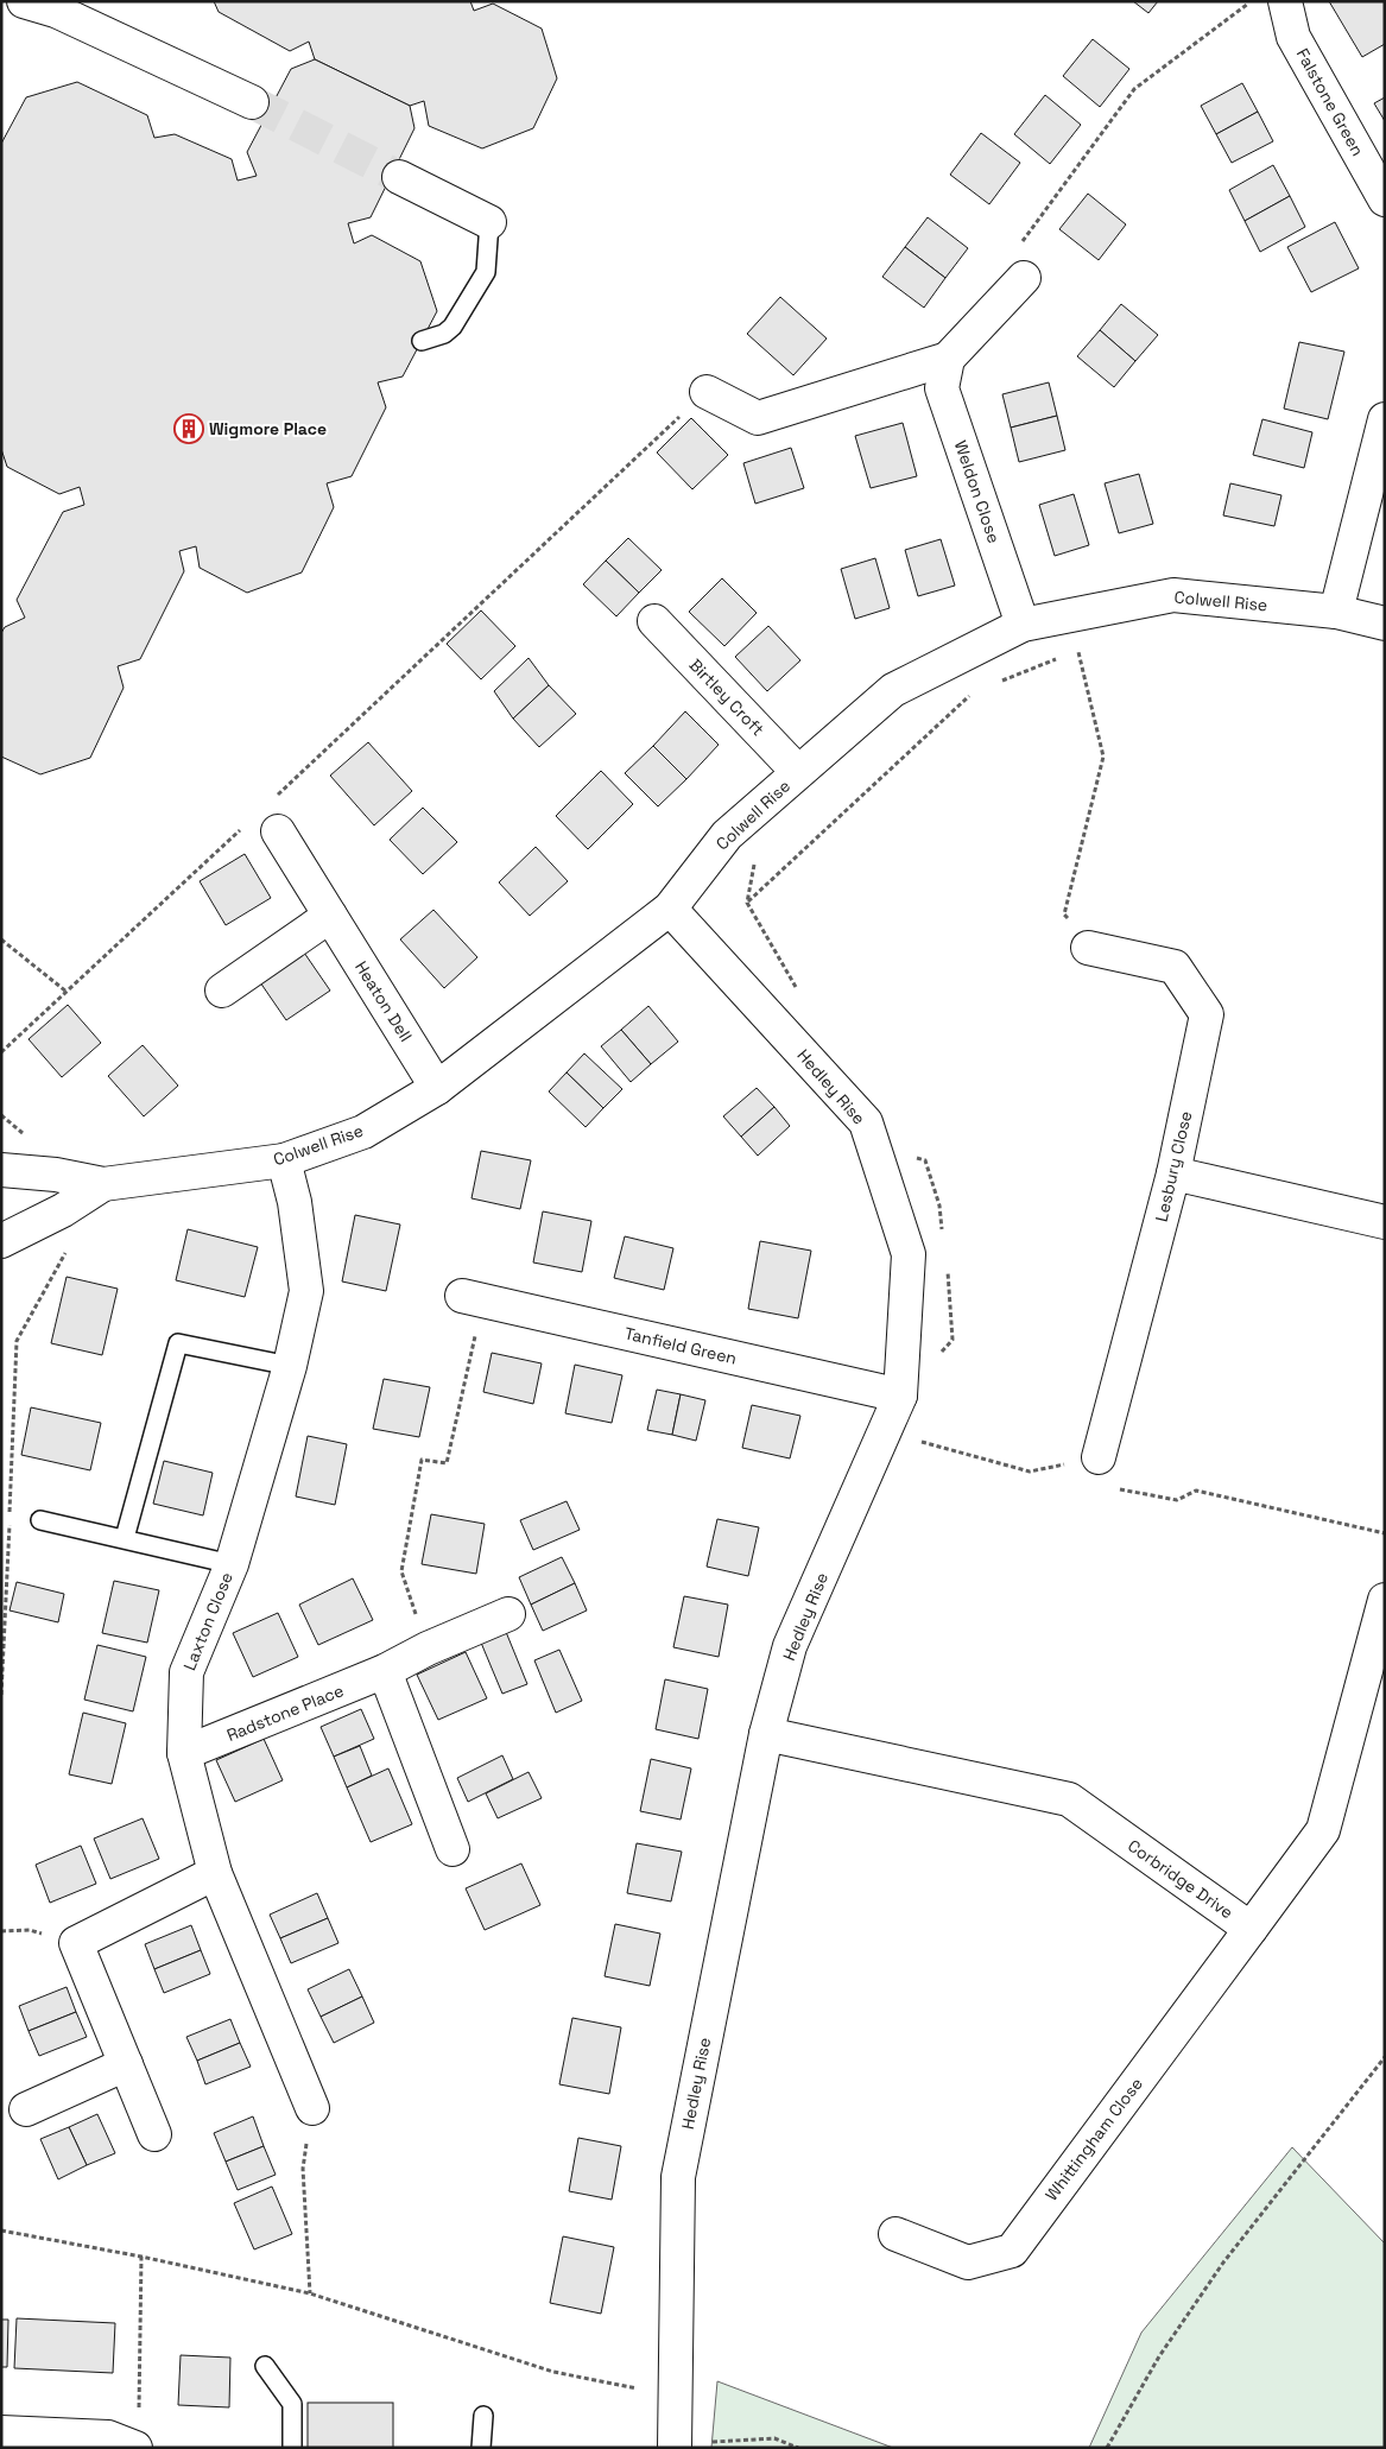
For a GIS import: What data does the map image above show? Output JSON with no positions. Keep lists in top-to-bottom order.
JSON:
{
  "streets": {
    "street": [
      "Falstone Green",
      "Weldon Close",
      "Colwell Rise",
      "Birtley Croft",
      "Heaton Dell",
      "Hedley Rise",
      "Lesbury Close",
      "Tanfield Green",
      "Laxton Close",
      "Radstone Place",
      "Corbridge Drive",
      "Whittingham Close"
    ]
  },
  "crossings": [
    ["Weldon Close", "Colwell Rise"],
    ["Colwell Rise", "Birtley Croft"],
    ["Colwell Rise", "Heaton Dell"],
    ["Colwell Rise", "Hedley Rise"],
    ["Colwell Rise", "Laxton Close"],
    ["Hedley Rise", "Tanfield Green"],
    ["Hedley Rise", "Corbridge Drive"],
    ["Laxton Close", "Radstone Place"],
    ["Corbridge Drive", "Whittingham Close"]
  ],
  "places": {
    "building": ["Wigmore Place"]
  }
}
